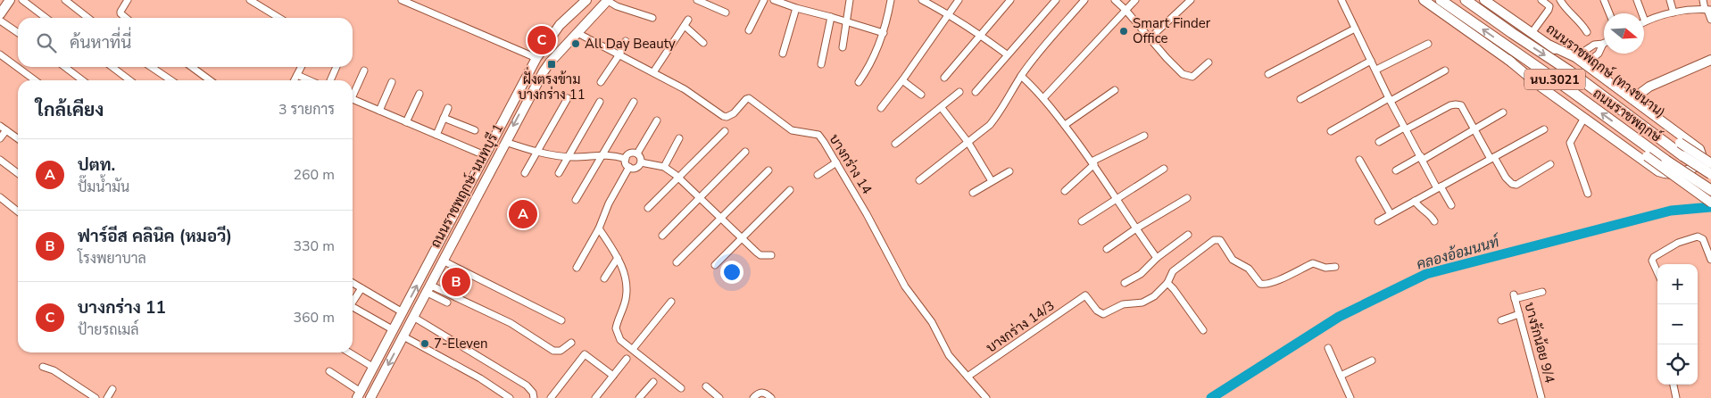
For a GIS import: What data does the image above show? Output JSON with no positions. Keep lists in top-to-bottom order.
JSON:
{
  "streets": {
    "main road": [
      "ถนนราชพฤกษ์ (ทางขนาน)",
      "นบ.3021",
      "ถนนราชพฤกษ์",
      "ถนนราชพฤกษ์-นนทบุรี 1"
    ],
    "street": ["บางกร่าง 14", "บางกร่าง 14/3", "บางรักน้อย 9/4"]
  },
  "crossings": [
    ["บางกร่าง 14", "ถนนราชพฤกษ์-นนทบุรี 1"],
    ["บางกร่าง 14", "บางกร่าง 14/3"]
  ],
  "water": ["คลองอ้อมนนท์"],
  "places": {
    "other": ["Smart Finder Office", "All Day Beauty", "7-Eleven"],
    "transit": ["ฝั่งตรงข้าม บางกร่าง 11"]
  },
  "north": "right",
  "page": {
    "search": "ค้นหาที่นี่",
    "pins": ["C", "A", "B"],
    "heading": ["ใกล้เคียง", "3 รายการ"],
    "list": [
      {
        "mark": "A",
        "name": "ปตท.",
        "note": "ปั๊มน้ำมัน",
        "value": "260 m"
      },
      {
        "mark": "B",
        "name": "ฟาร์อีส คลินิค (หมอวี)",
        "note": "โรงพยาบาล",
        "value": "330 m"
      },
      {
        "mark": "C",
        "name": "บางกร่าง 11",
        "note": "ป้ายรถเมล์",
        "value": "360 m"
      }
    ],
    "map_buttons": ["+", "−"]
  }
}
